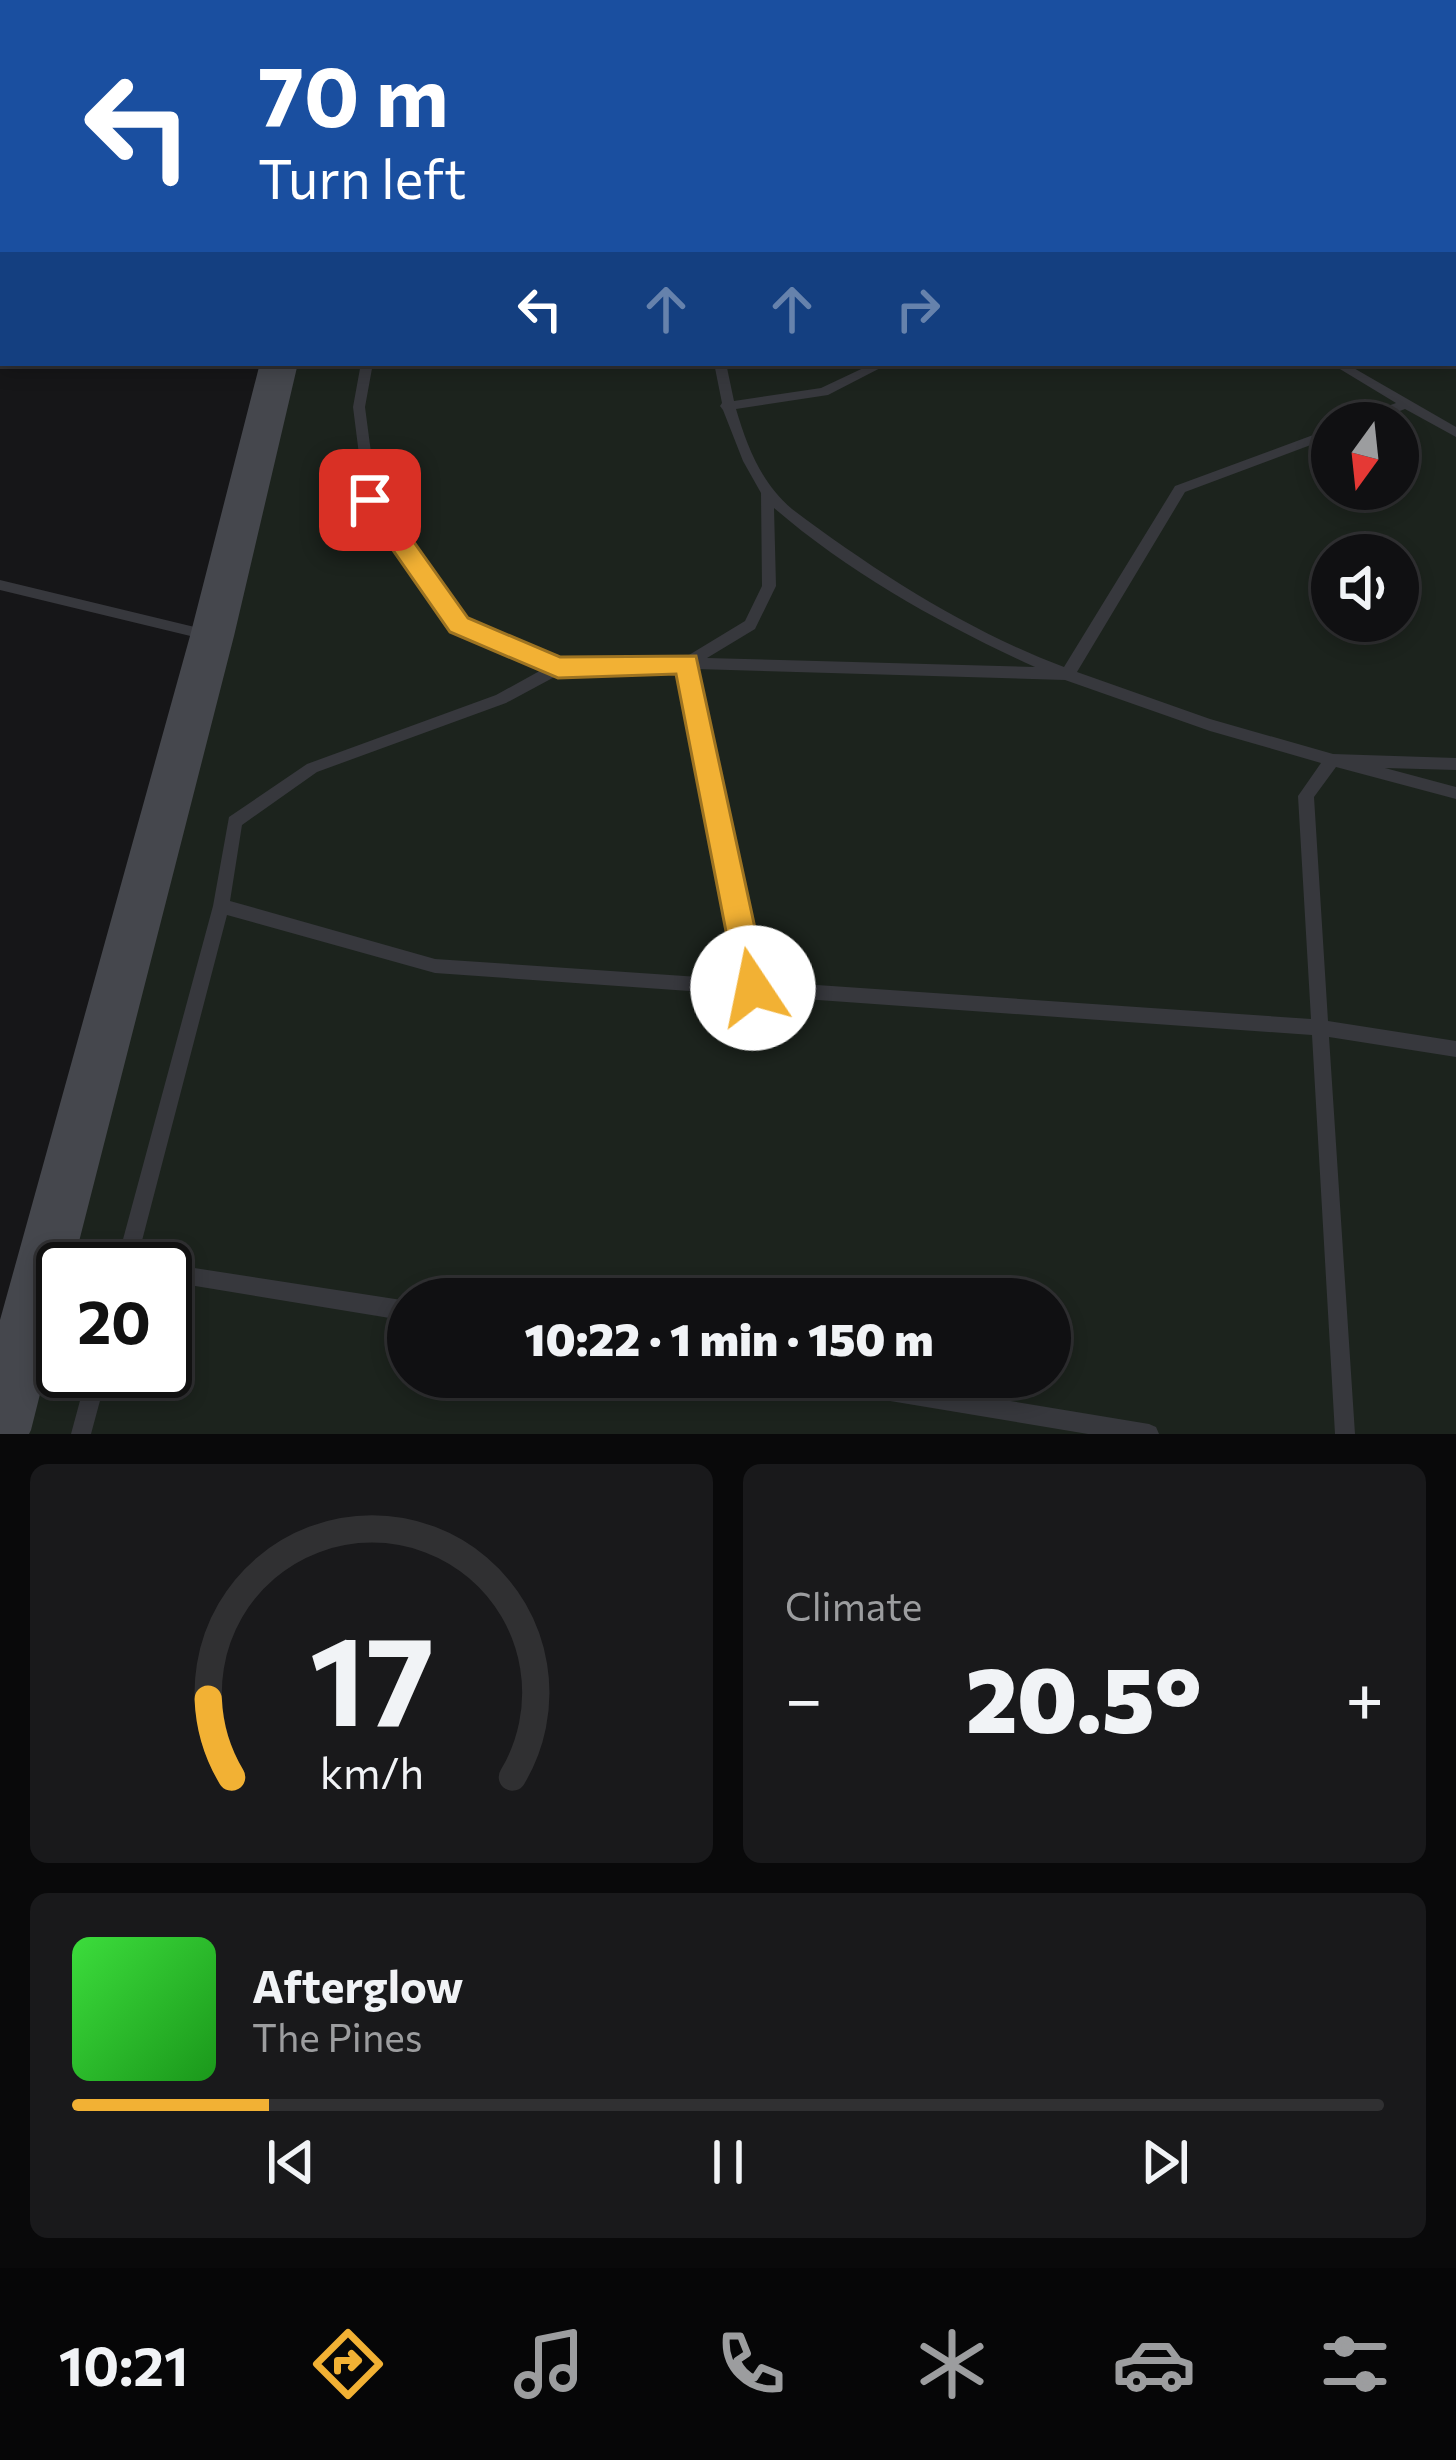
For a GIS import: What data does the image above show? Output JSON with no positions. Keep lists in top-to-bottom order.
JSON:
{
  "north": "bottom",
  "page": {
    "turn": ["70 m", "Turn left"],
    "limit": "20",
    "trip": "10:22 · 1 min · 150 m",
    "tile": "Climate",
    "heat": ["−", "20.5°", "+"],
    "song": ["Afterglow", "The Pines"],
    "tabs": "10:21",
    "gauge": ["17", "km/h"]
  }
}
